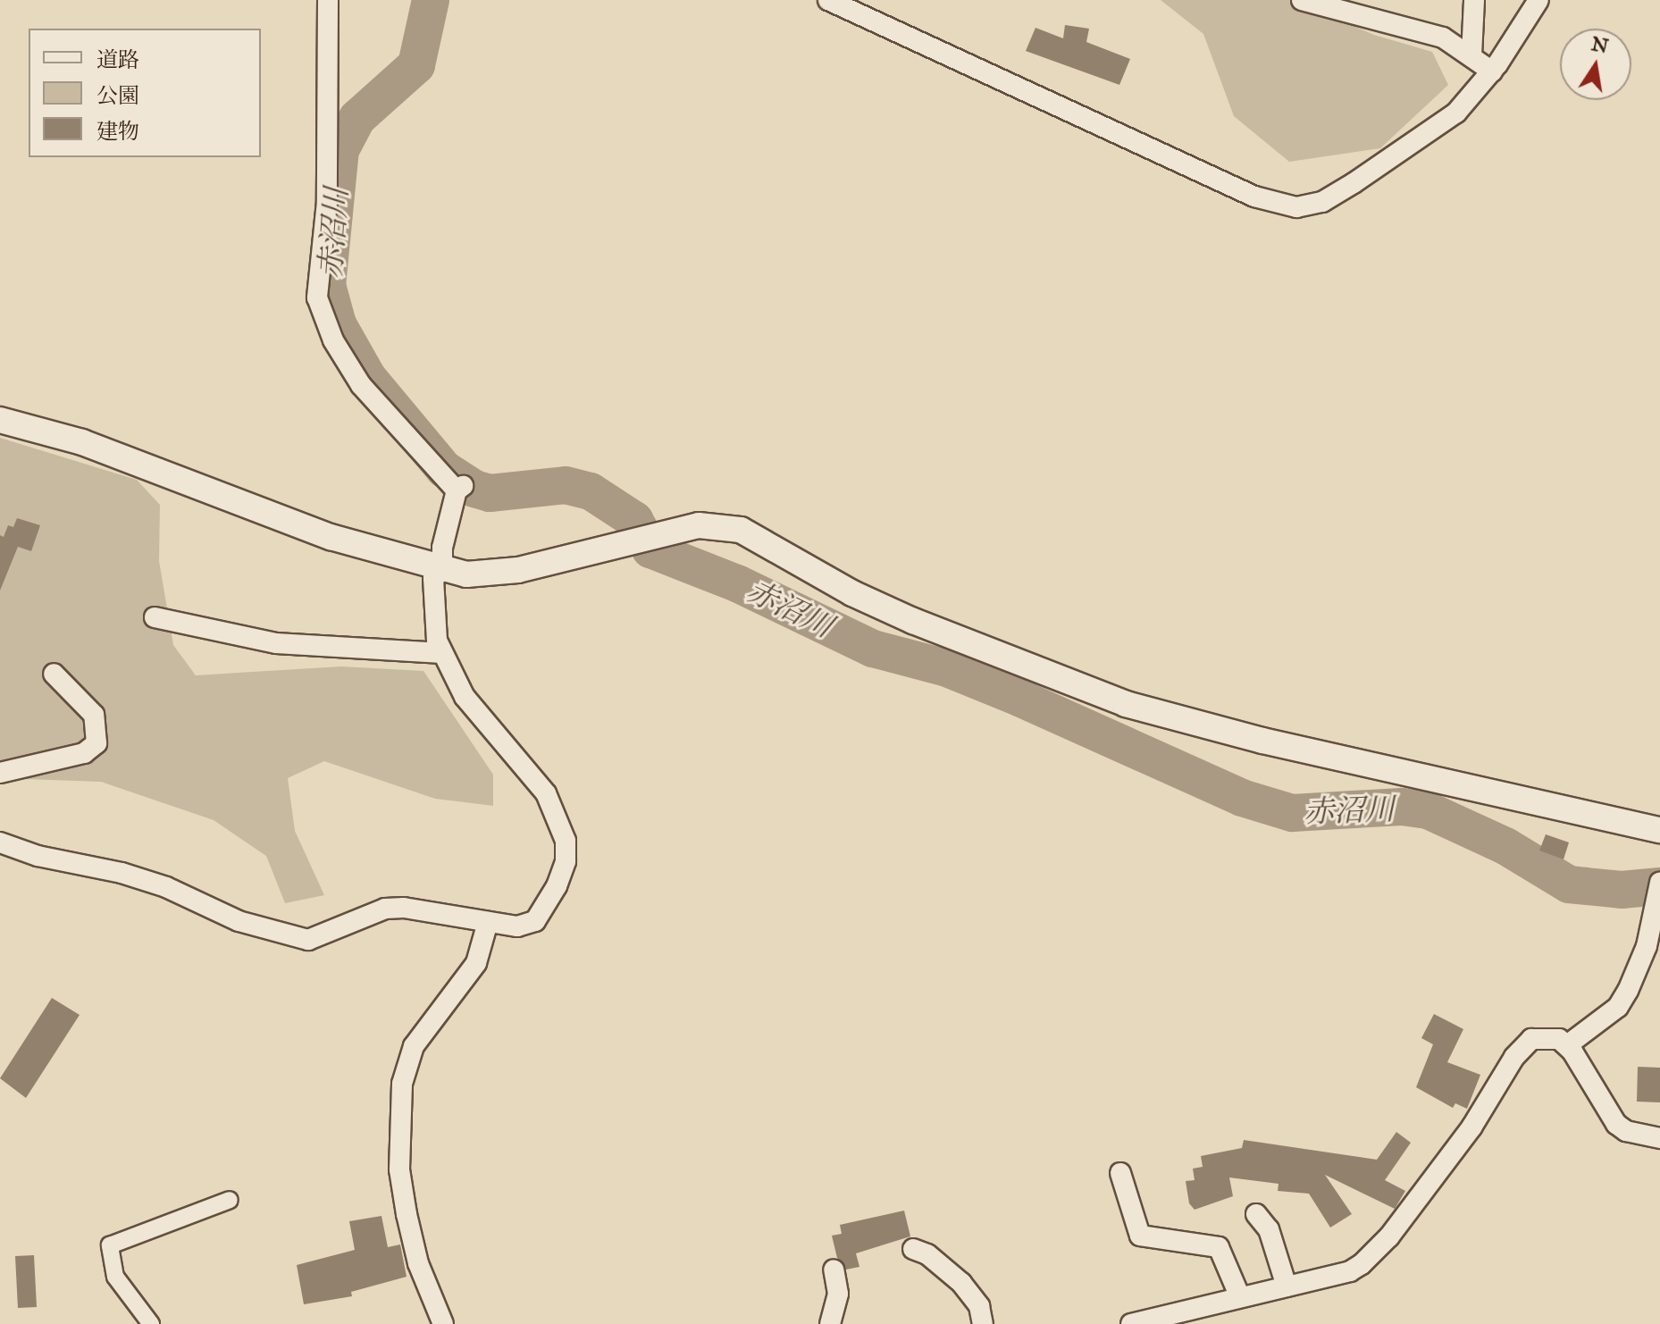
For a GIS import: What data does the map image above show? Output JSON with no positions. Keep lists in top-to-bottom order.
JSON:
{
  "water": ["赤沼川"],
  "legend": ["道路", "公園", "建物"],
  "north": "top"
}
